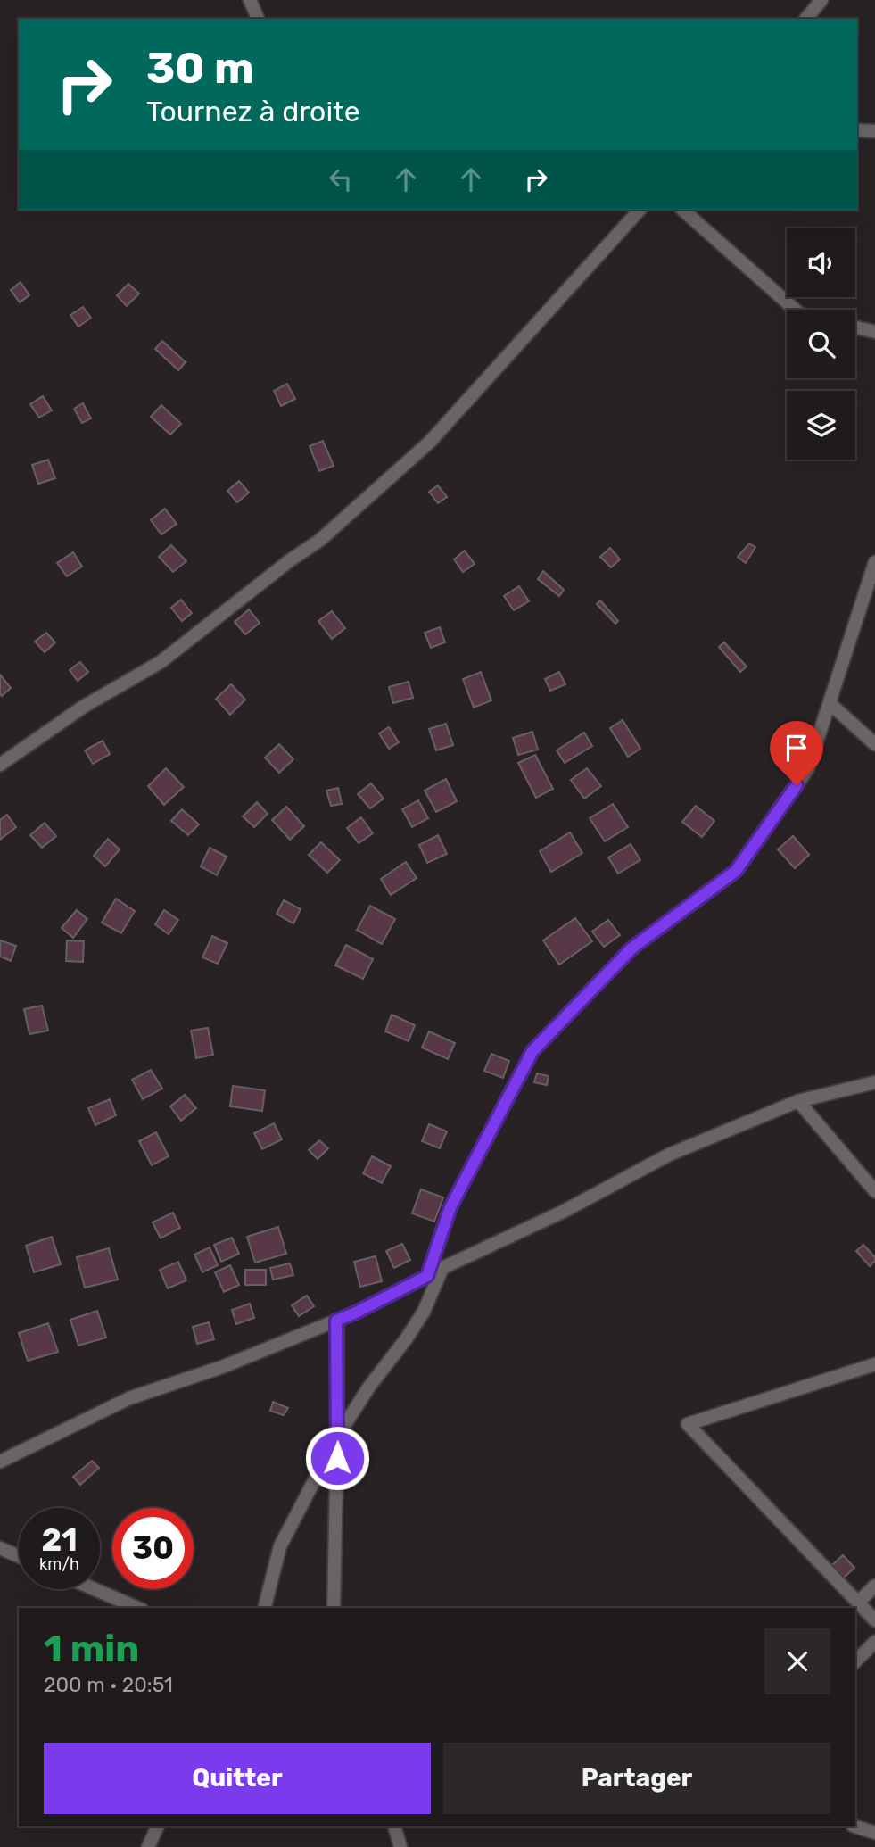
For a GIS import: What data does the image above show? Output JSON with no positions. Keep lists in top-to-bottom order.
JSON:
{
  "page": {
    "turn": ["30 m", "Tournez à droite"],
    "speed": "21 km/h",
    "limit": "30",
    "heading": ["1 min", "200 m · 20:51"],
    "buttons": ["Quitter", "Partager"]
  }
}
